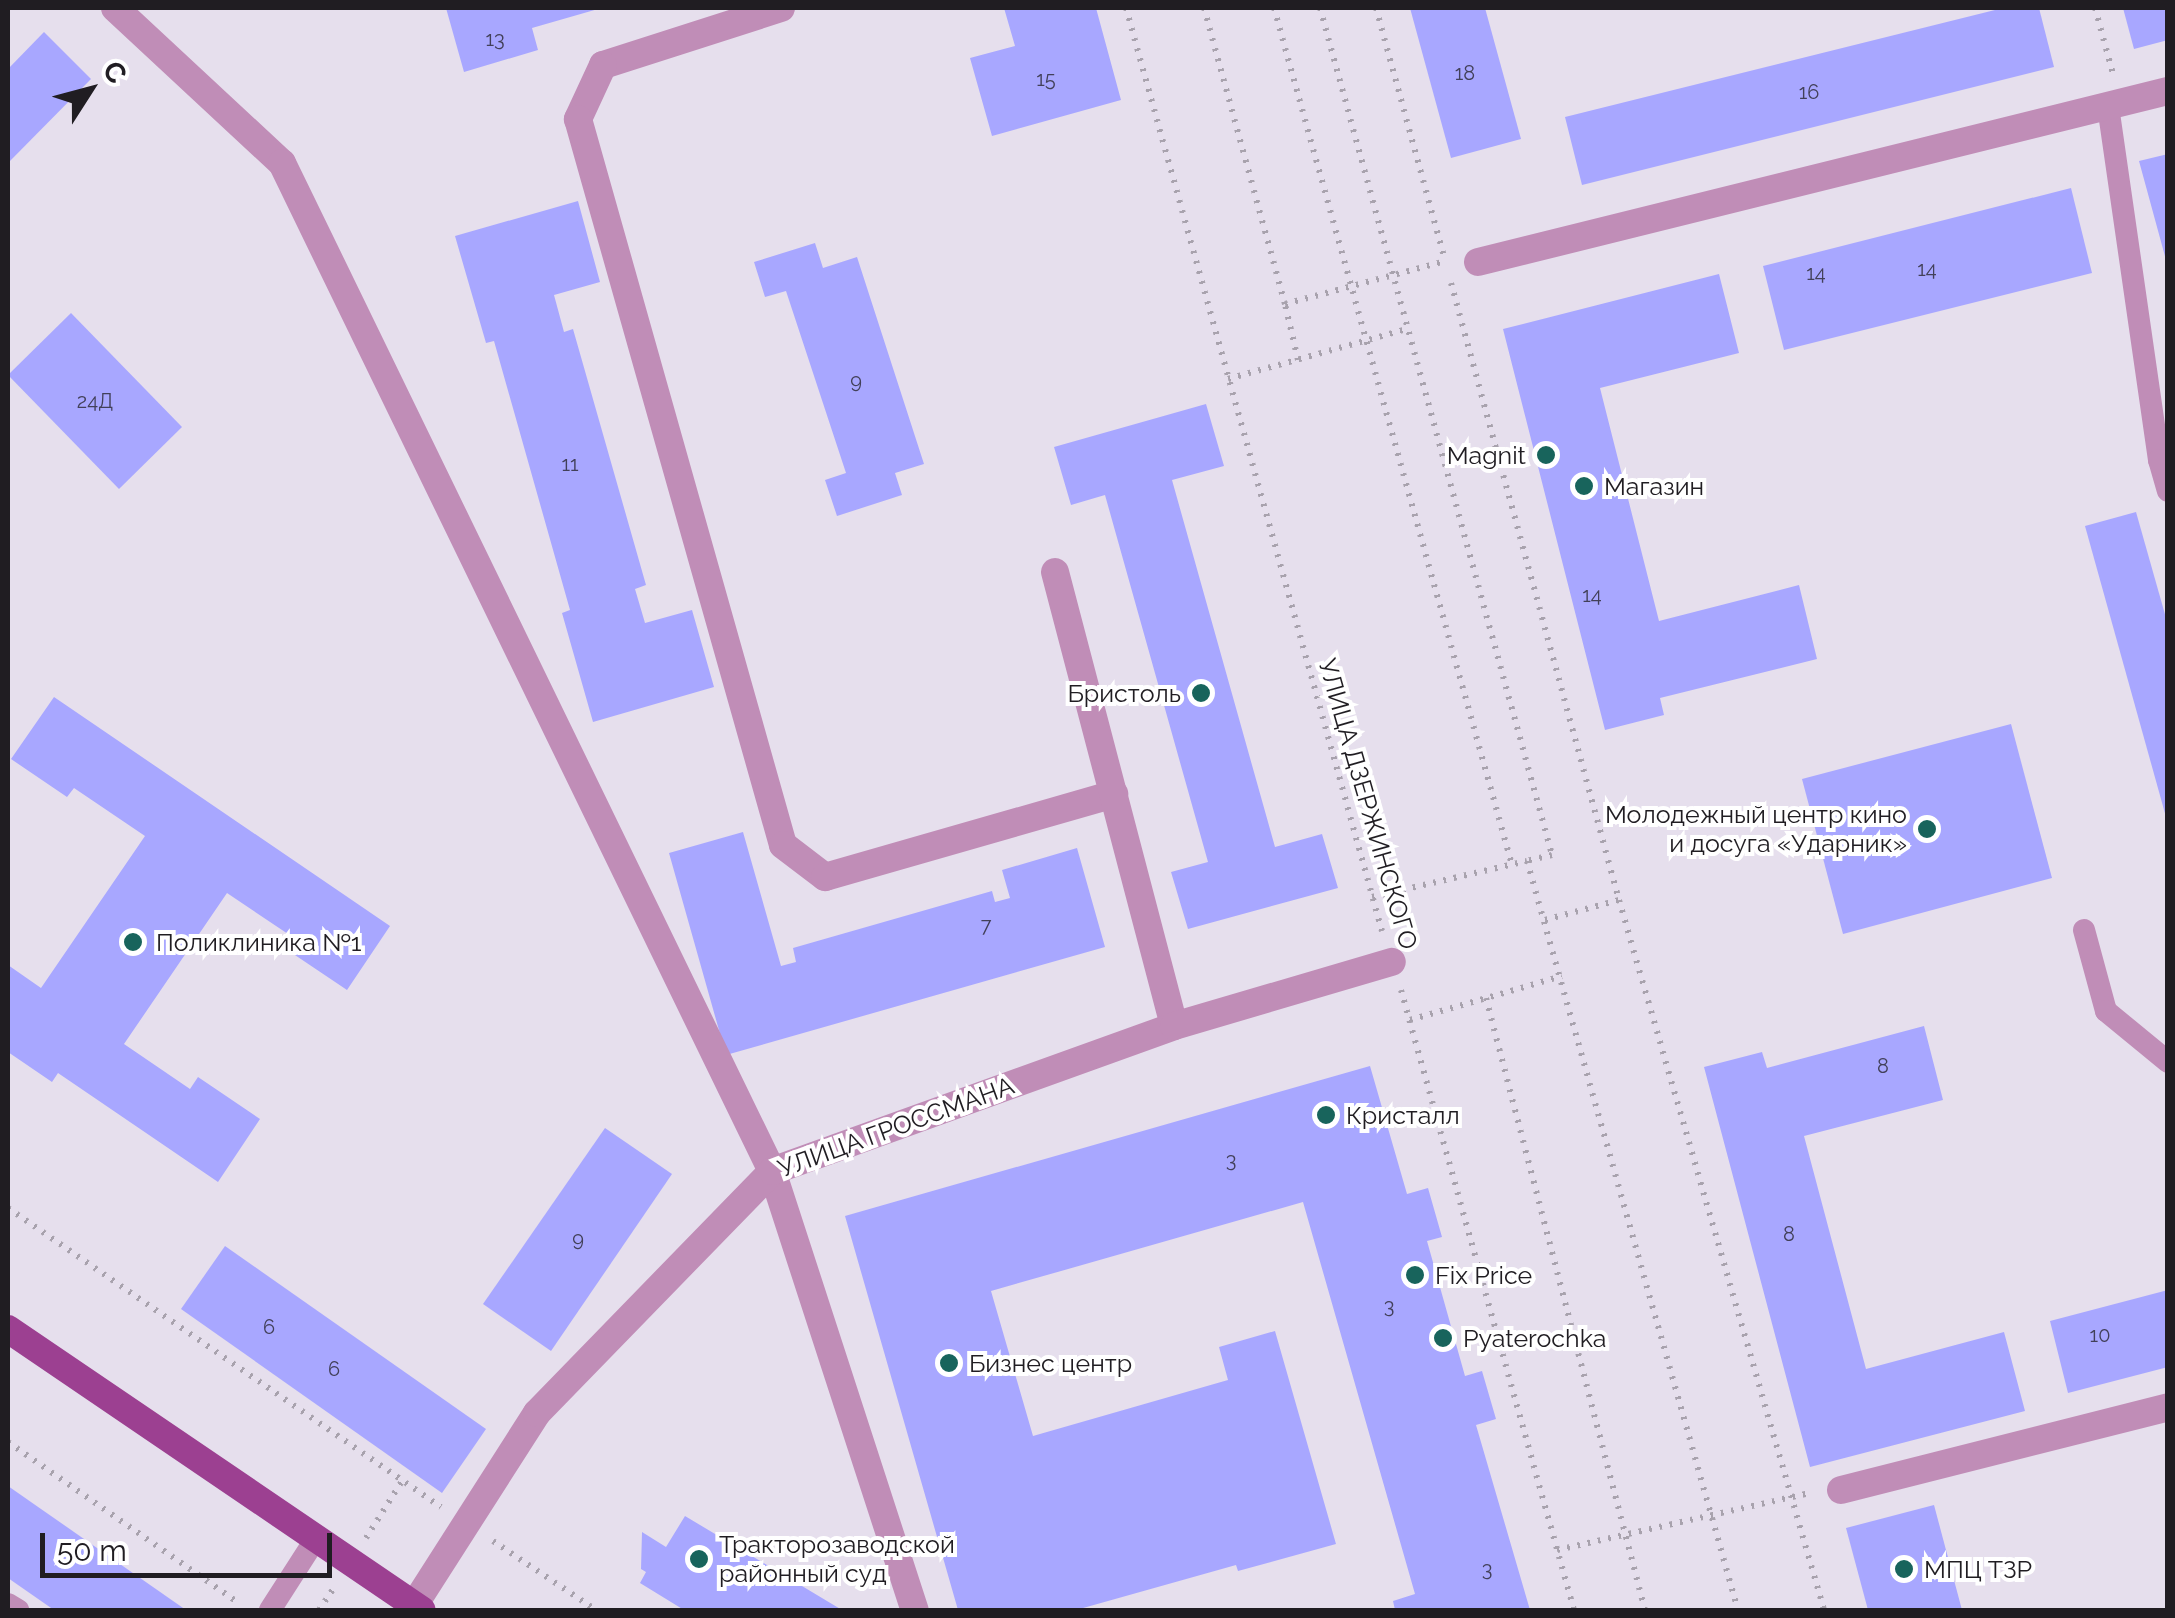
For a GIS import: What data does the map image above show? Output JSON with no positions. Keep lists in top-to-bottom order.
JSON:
{
  "streets": {
    "street": ["УЛИЦА ГРОССМАНА"],
    "path": ["УЛИЦА ДЗЕРЖИНСКОГО"]
  },
  "crossings": [
    ["УЛИЦА ДЗЕРЖИНСКОГО", "УЛИЦА ГРОССМАНА"]
  ],
  "places": [
    "Magnit",
    "Магазин",
    "Бристоль",
    "Молодежный центр кино и досуга «Ударник»",
    "Поликлиника №1",
    "Кристалл",
    "Fix Price",
    "Pyaterochka",
    "Бизнес центр",
    "Тракторозаводской районный суд",
    "МПЦ ТЗР"
  ],
  "house_numbers": [
    "13",
    "18",
    "15",
    "16",
    "14",
    "14",
    "9",
    "24Д",
    "11",
    "14",
    "7",
    "8",
    "3",
    "8",
    "9",
    "3",
    "6",
    "10",
    "6",
    "3"
  ],
  "scale_bar": "50 m",
  "north": "top right"
}
